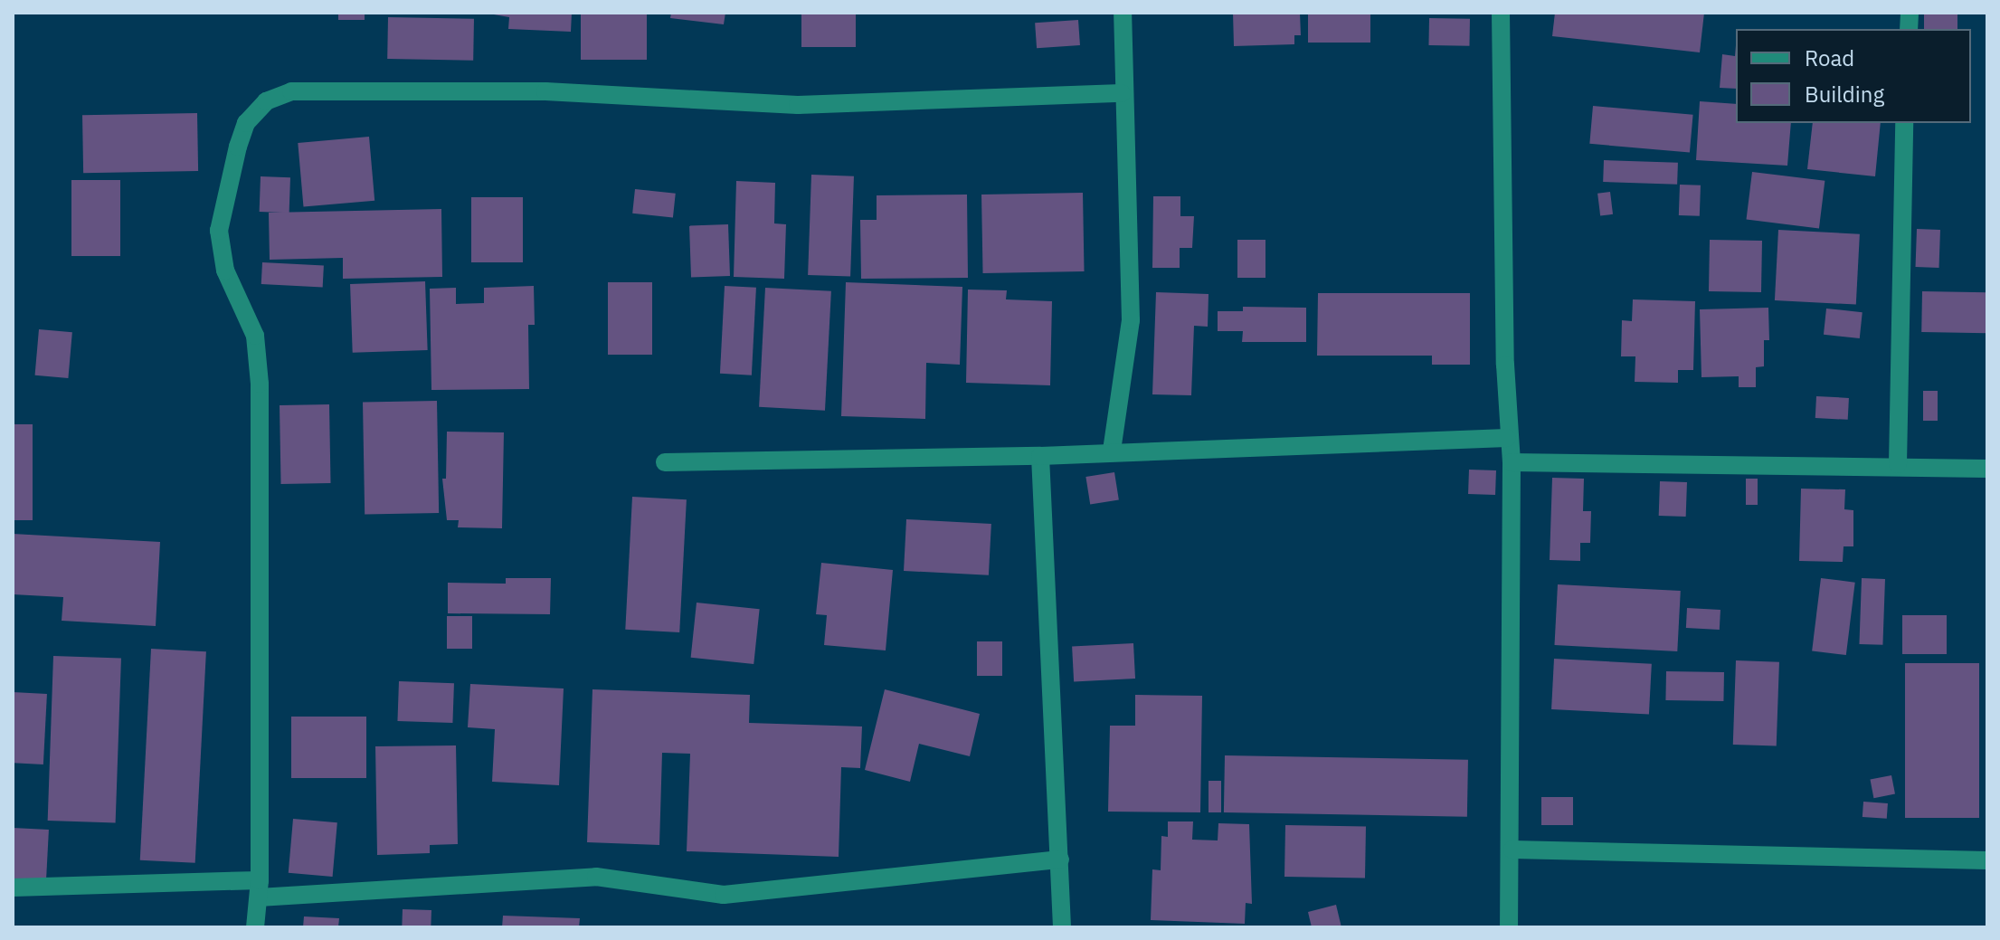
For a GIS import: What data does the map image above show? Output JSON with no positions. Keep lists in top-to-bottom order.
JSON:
{
  "legend": ["Road", "Building"]
}
